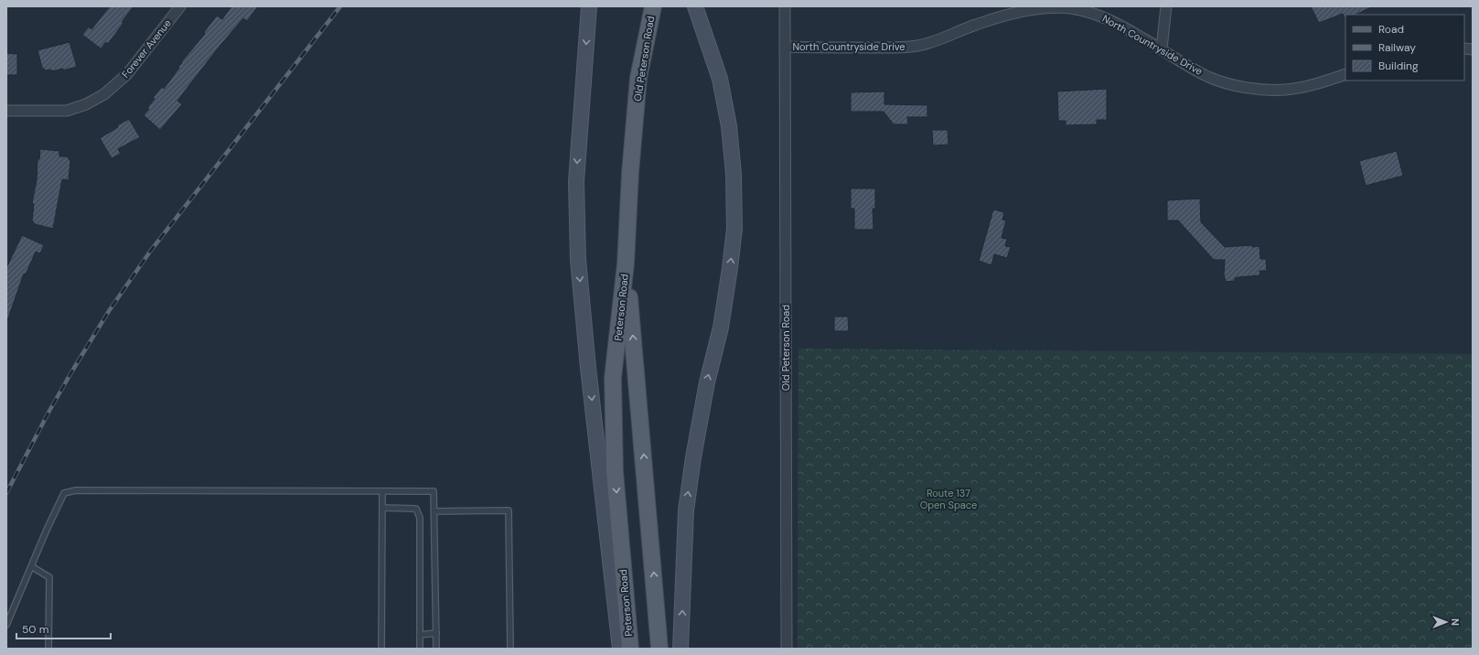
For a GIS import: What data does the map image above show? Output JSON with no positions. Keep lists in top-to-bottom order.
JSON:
{
  "streets": {
    "main road": ["Old Peterson Road", "Peterson Road"],
    "street": ["North Countryside Drive", "Forever Avenue"]
  },
  "crossings": [
    ["North Countryside Drive", "Old Peterson Road"],
    ["Old Peterson Road", "Peterson Road"]
  ],
  "parks": ["Route 137 Open Space"],
  "legend": ["Road", "Railway", "Building"],
  "scale_bar": "50 m",
  "north": "right"
}
